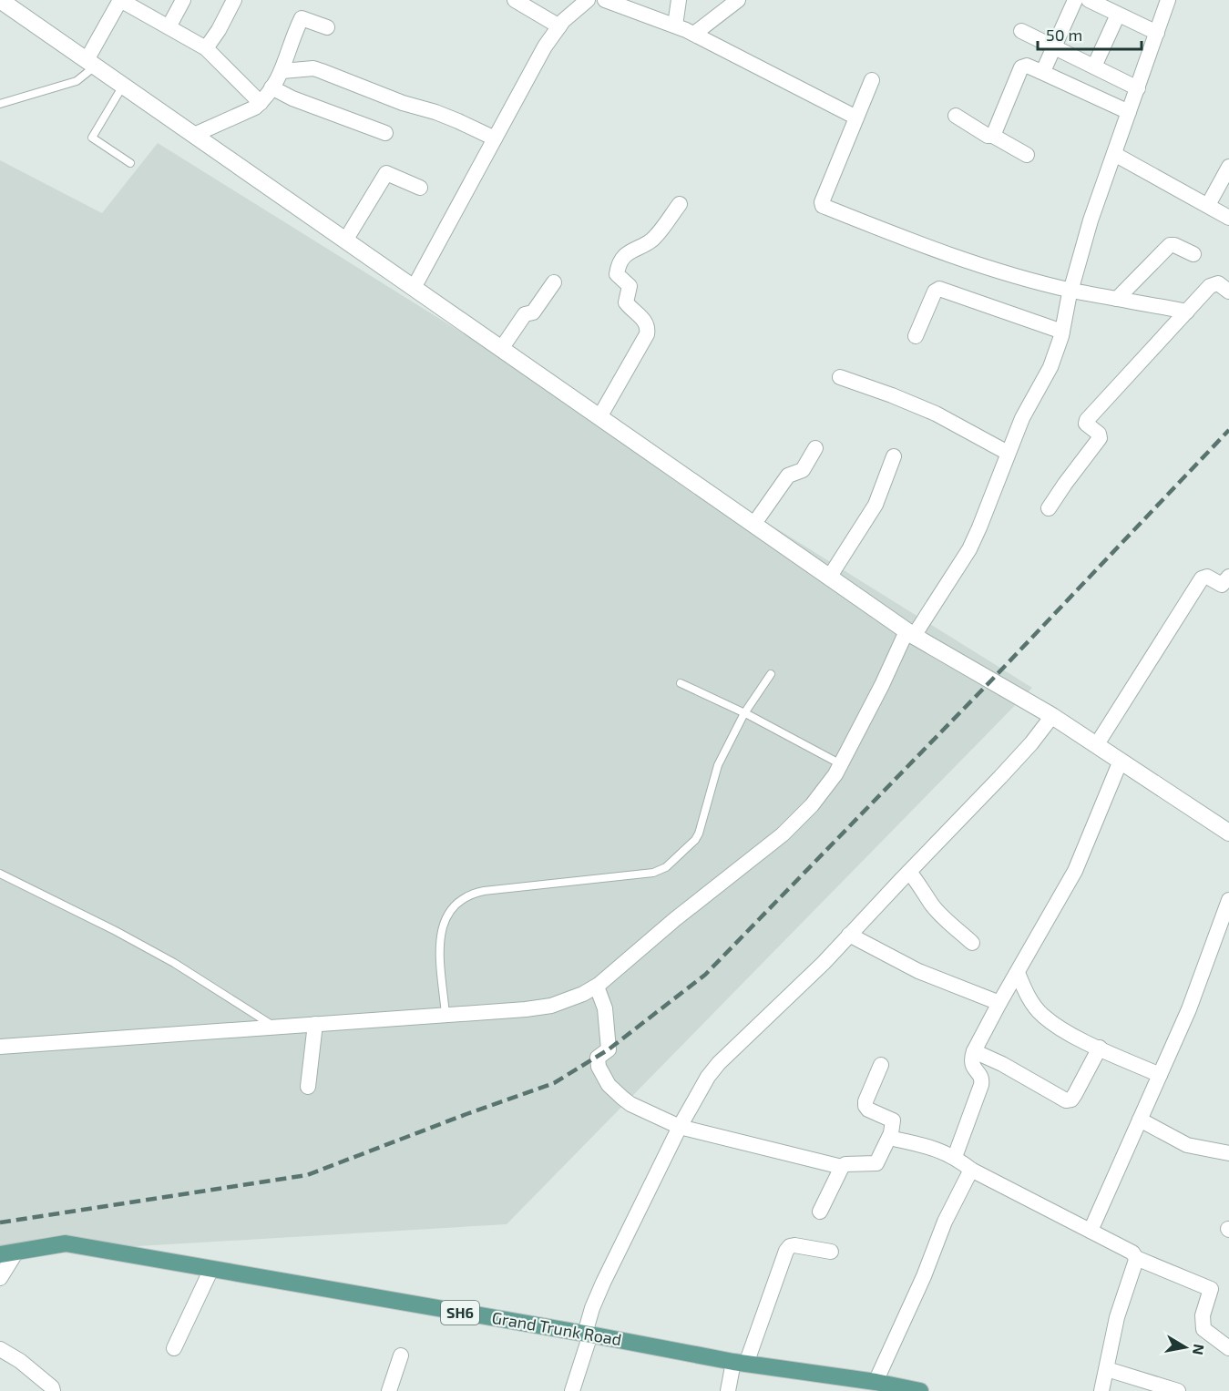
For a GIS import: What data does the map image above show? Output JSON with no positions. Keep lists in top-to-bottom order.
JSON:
{
  "streets": {
    "main road": ["SH6", "Grand Trunk Road"]
  },
  "scale_bar": "50 m",
  "north": "right"
}
